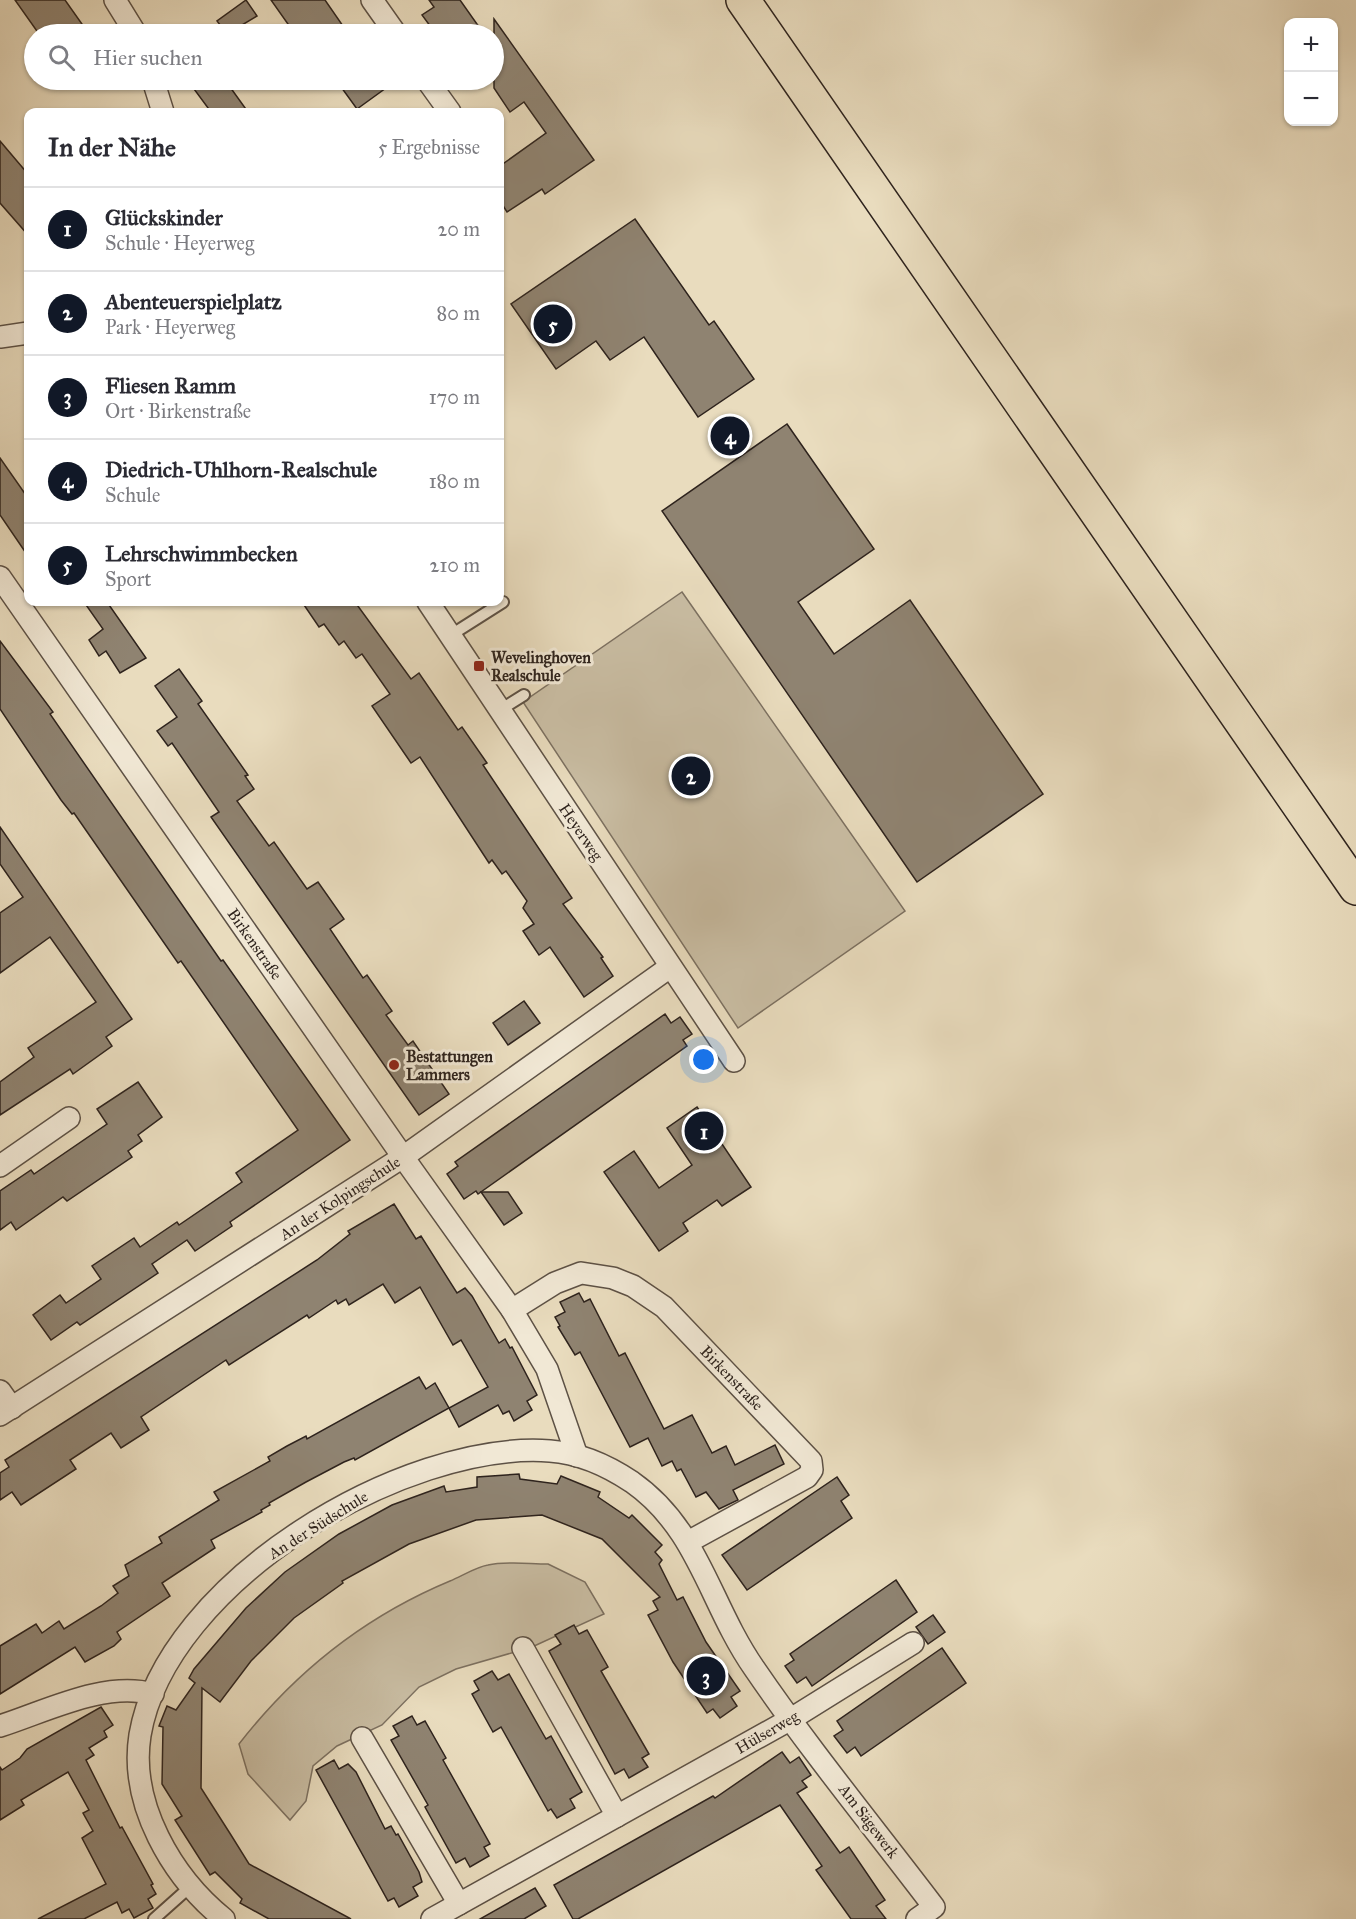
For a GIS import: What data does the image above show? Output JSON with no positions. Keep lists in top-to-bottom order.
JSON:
{
  "streets": {
    "street": [
      "Heyerweg",
      "Birkenstraße",
      "An der Kolpingschule",
      "An der Südschule",
      "Hülserweg",
      "Am Sägewerk"
    ]
  },
  "crossings": [
    ["Heyerweg", "An der Kolpingschule"],
    ["Birkenstraße", "An der Kolpingschule"],
    ["Birkenstraße", "An der Südschule"],
    ["Hülserweg", "Am Sägewerk"]
  ],
  "places": {
    "transit": ["Wevelinghoven Realschule"],
    "other": ["Bestattungen Lammers"]
  },
  "page": {
    "map_buttons": ["+", "−"],
    "search": "Hier suchen",
    "heading": ["In der Nähe", "5 Ergebnisse"],
    "list": [
      {
        "mark": "1",
        "name": "Glückskinder",
        "note": "Schule · Heyerweg",
        "value": "20 m"
      },
      {
        "mark": "2",
        "name": "Abenteuerspielplatz",
        "note": "Park · Heyerweg",
        "value": "80 m"
      },
      {
        "mark": "3",
        "name": "Fliesen Ramm",
        "note": "Ort · Birkenstraße",
        "value": "170 m"
      },
      {
        "mark": "4",
        "name": "Diedrich-Uhlhorn-Realschule",
        "note": "Schule",
        "value": "180 m"
      },
      {
        "mark": "5",
        "name": "Lehrschwimmbecken",
        "note": "Sport",
        "value": "210 m"
      }
    ],
    "pins": [
      "5",
      "4",
      "2",
      "1",
      "3"
    ]
  }
}
